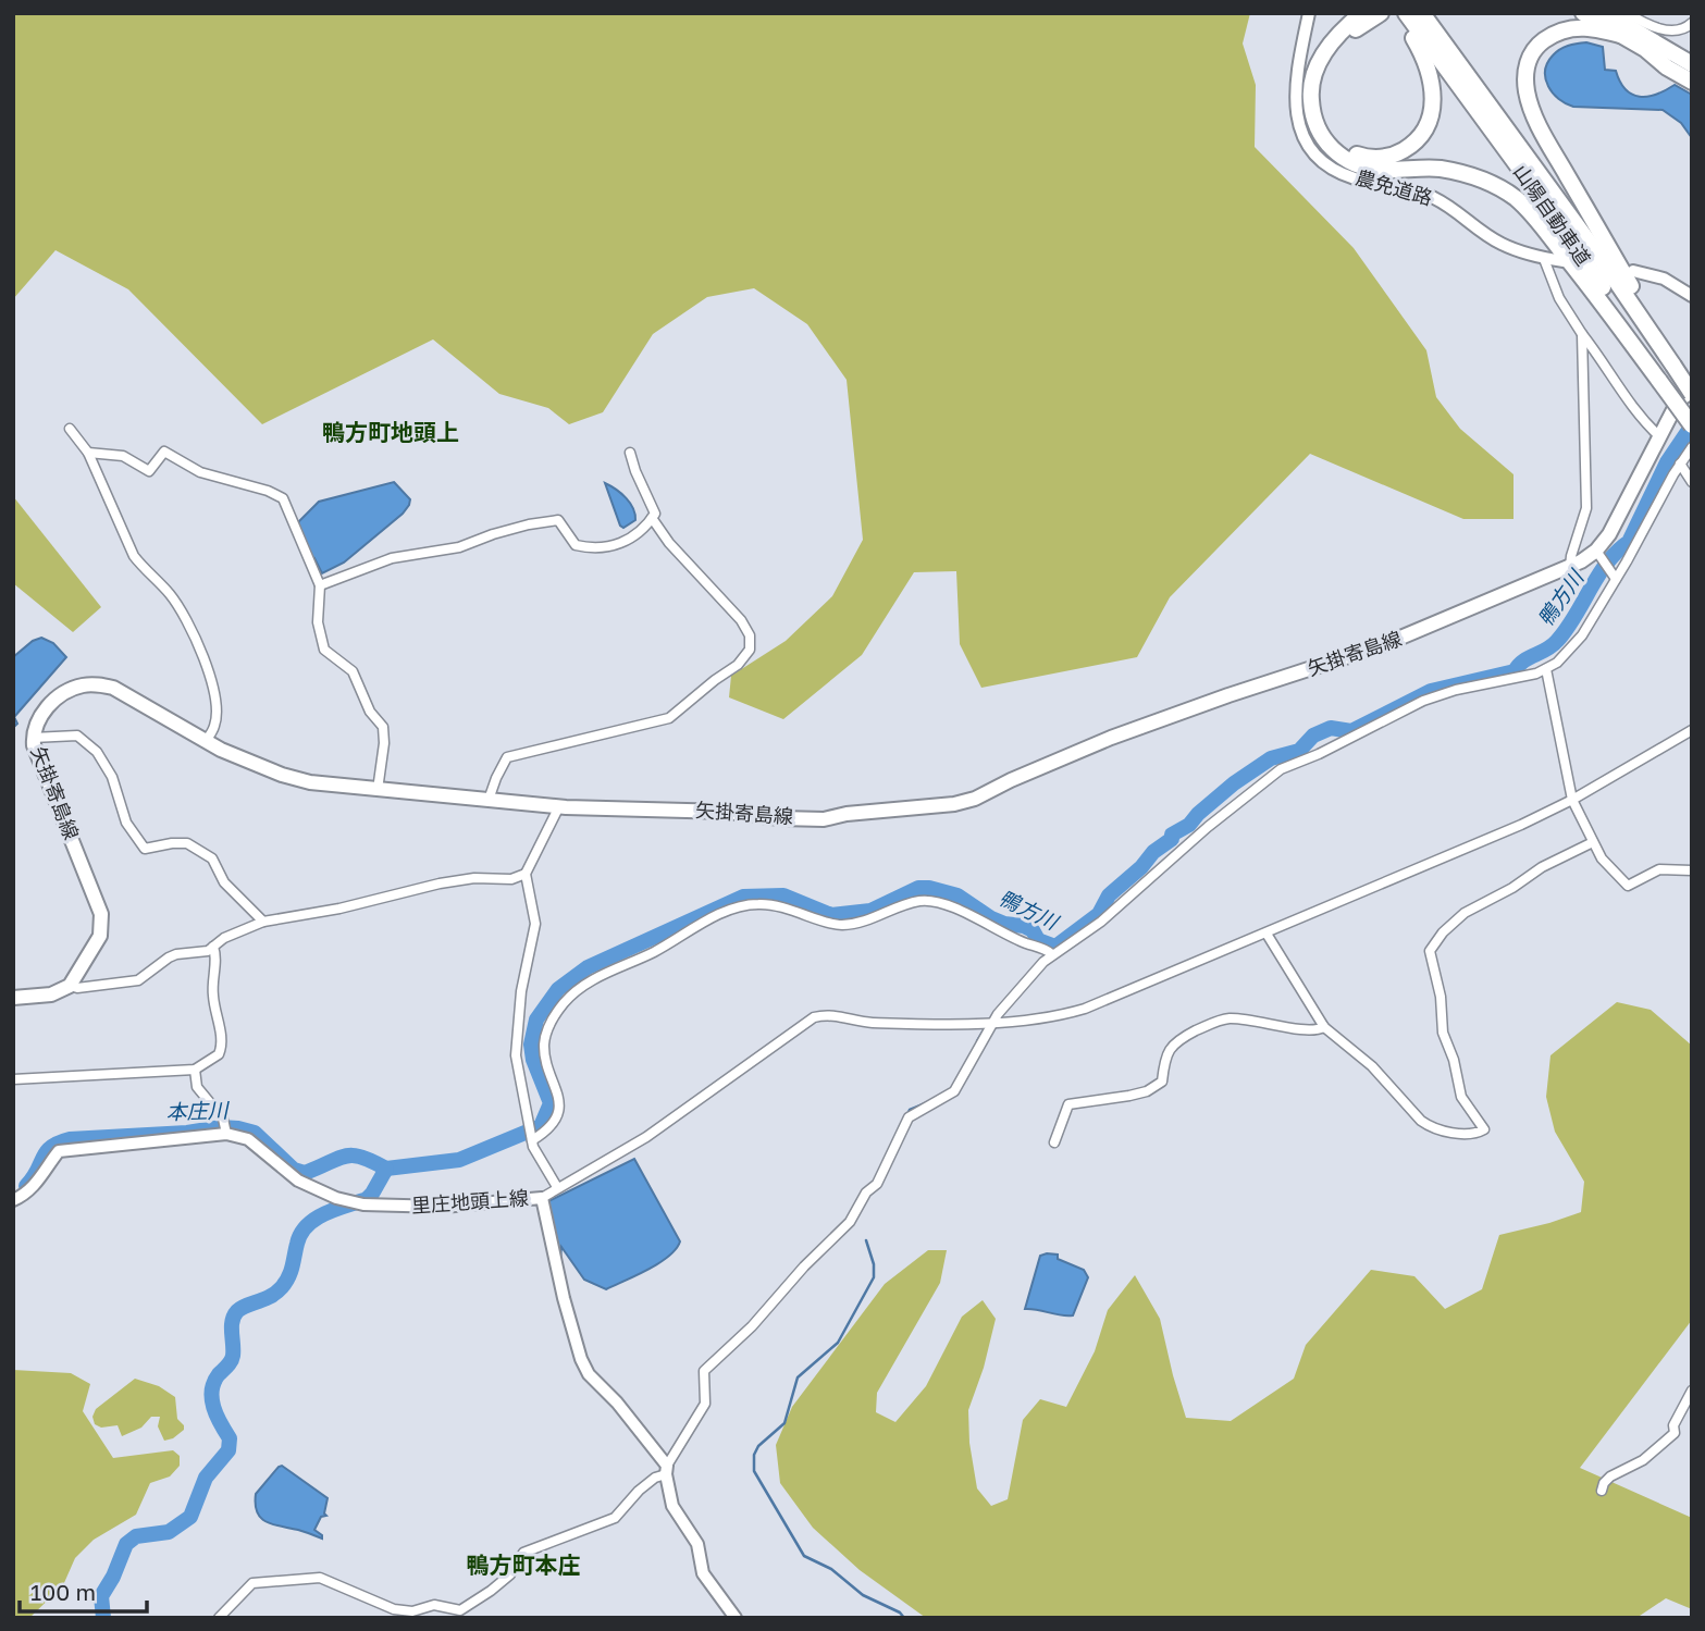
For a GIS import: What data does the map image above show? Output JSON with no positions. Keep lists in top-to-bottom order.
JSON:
{
  "streets": {
    "highway": ["山陽自動車道"],
    "main road": ["農免道路", "矢掛寄島線", "里庄地頭上線"]
  },
  "crossings": [
    ["山陽自動車道", "矢掛寄島線"]
  ],
  "districts": ["鴨方町地頭上", "鴨方町本庄"],
  "water": ["鴨方川", "本庄川"],
  "scale_bar": "100 m"
}
